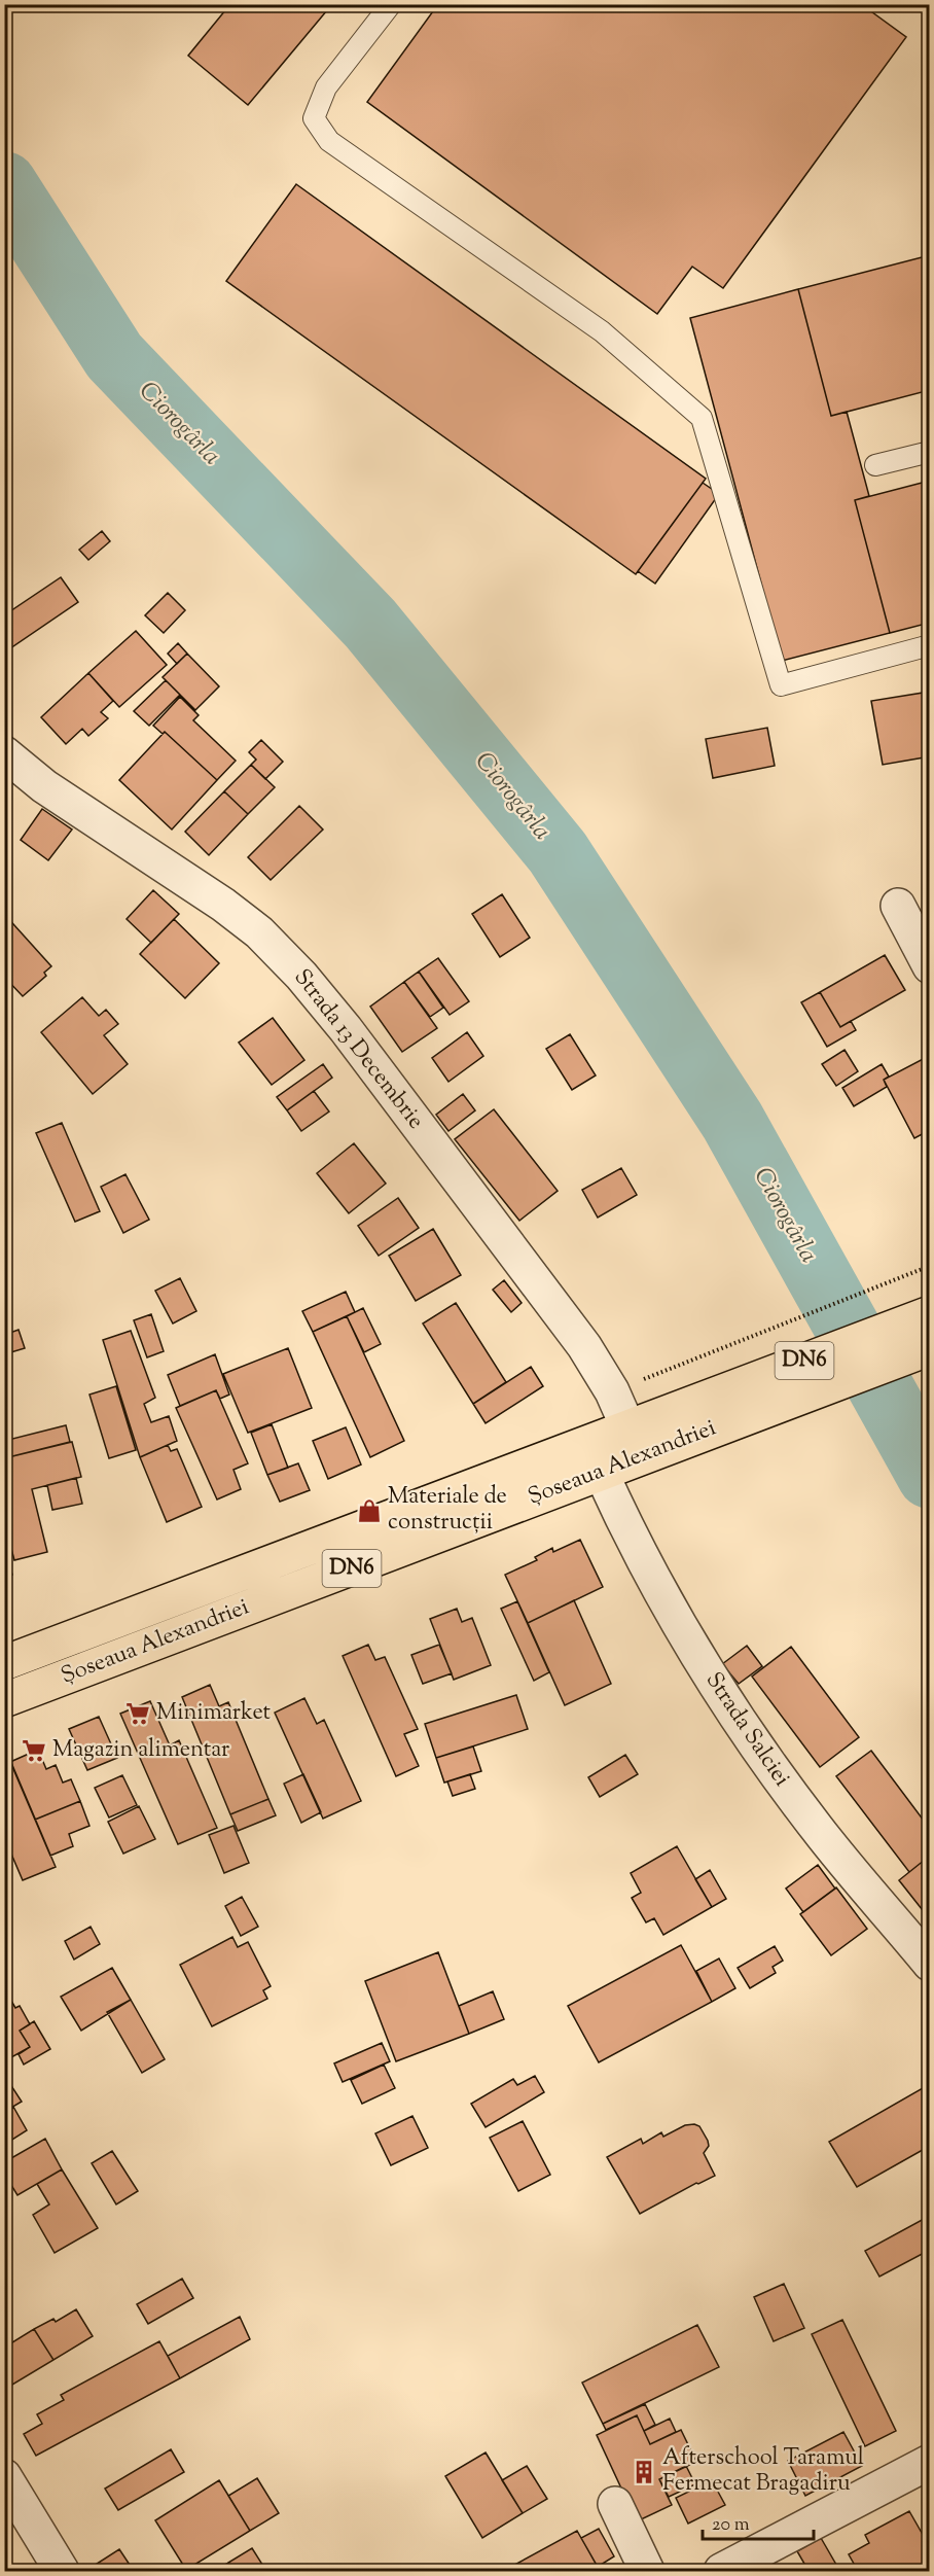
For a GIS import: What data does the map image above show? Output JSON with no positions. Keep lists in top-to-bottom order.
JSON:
{
  "streets": {
    "highway": ["DN6", "Șoseaua Alexandriei"],
    "street": ["Strada 13 Decembrie", "Strada Salciei"]
  },
  "crossings": [
    ["Strada 13 Decembrie", "Șoseaua Alexandriei"],
    ["Șoseaua Alexandriei", "Strada Salciei"]
  ],
  "water": ["Ciorogârla"],
  "places": {
    "shop": ["Materiale de construcții"],
    "supermarket": ["Minimarket", "Magazin alimentar"],
    "building": ["Afterschool Taramul Fermecat Bragadiru"]
  },
  "scale_bar": "20 m"
}
